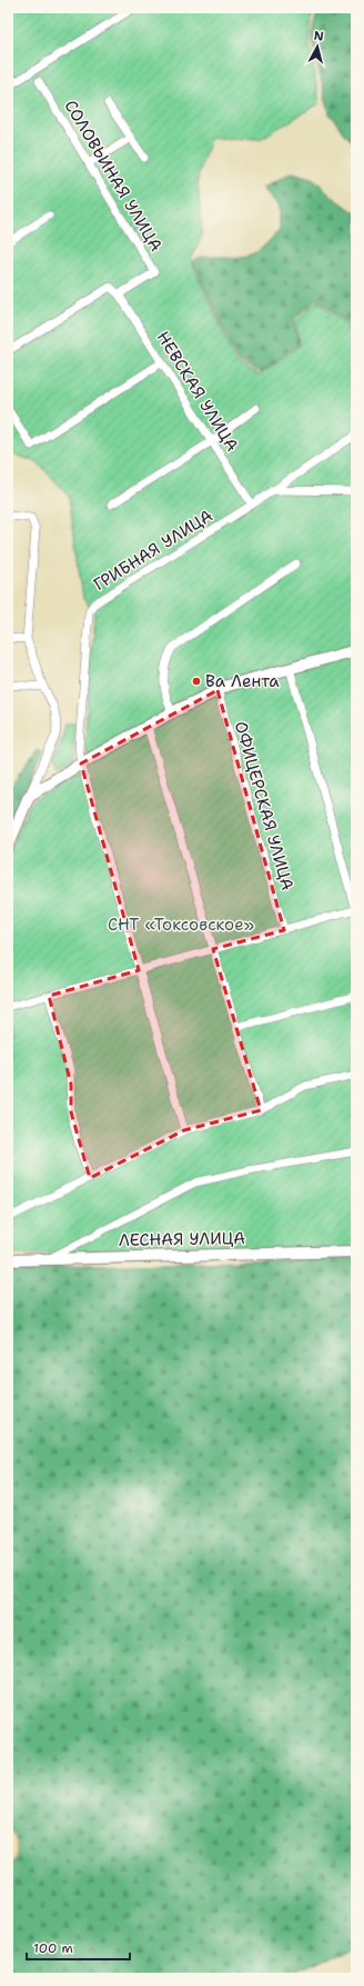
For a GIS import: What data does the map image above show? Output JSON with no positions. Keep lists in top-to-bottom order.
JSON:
{
  "streets": {
    "street": [
      "СОЛОВЬИНАЯ УЛИЦА",
      "НЕВСКАЯ УЛИЦА",
      "ГРИБНАЯ УЛИЦА",
      "ОФИЦЕРСКАЯ УЛИЦА",
      "ЛЕСНАЯ УЛИЦА"
    ]
  },
  "crossings": [
    ["СОЛОВЬИНАЯ УЛИЦА", "НЕВСКАЯ УЛИЦА"],
    ["НЕВСКАЯ УЛИЦА", "ГРИБНАЯ УЛИЦА"]
  ],
  "parks": ["СНТ «Токсовское»"],
  "places": ["Ва Лента"],
  "scale_bar": "100 m",
  "north": "top"
}
